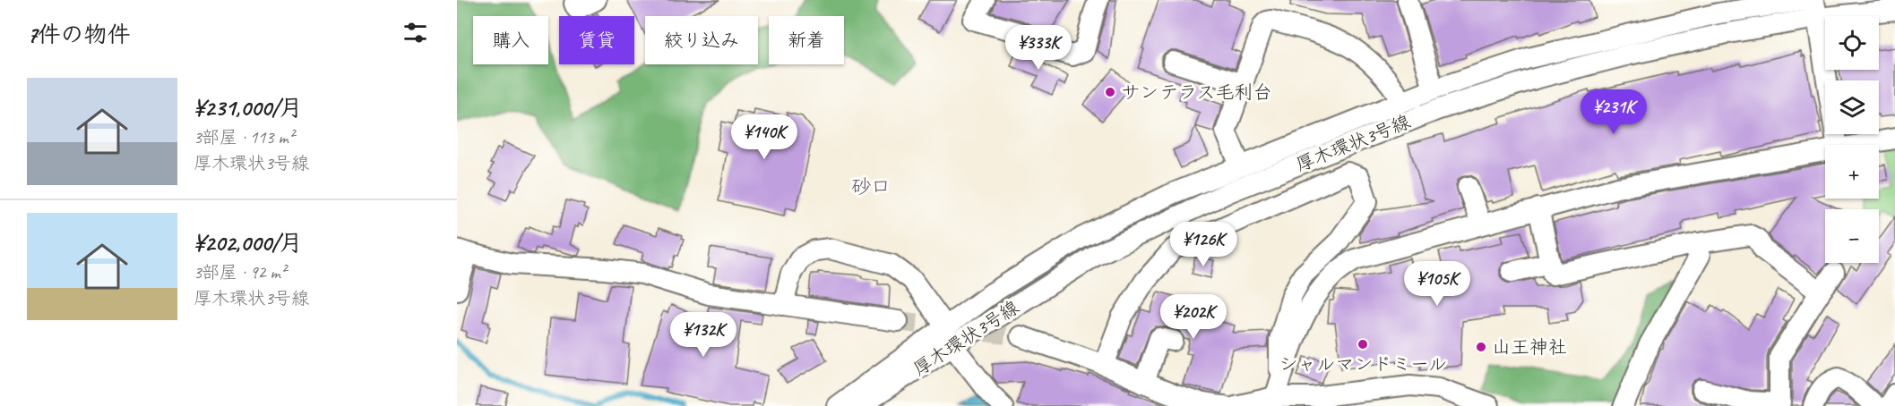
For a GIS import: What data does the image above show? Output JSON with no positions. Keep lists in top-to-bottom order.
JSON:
{
  "streets": {
    "street": ["厚木環状3号線"]
  },
  "districts": ["砂口"],
  "places": ["サンテラス毛利台", "シャルマンドミール", "山王神社"],
  "page": {
    "heading": "7件の物件",
    "map_buttons": ["+", "−"],
    "chip": [
      "購入",
      "賃貸",
      "絞り込み",
      "新着"
    ],
    "price": [
      "¥333K",
      "¥231K",
      "¥140K",
      "¥126K",
      "¥105K",
      "¥202K",
      "¥132K"
    ],
    "list": [
      {
        "name": "¥231,000/月",
        "note": "3部屋 · 113 m² · 厚木環状3号線"
      },
      {
        "name": "¥202,000/月",
        "note": "3部屋 · 92 m² · 厚木環状3号線"
      }
    ]
  }
}
